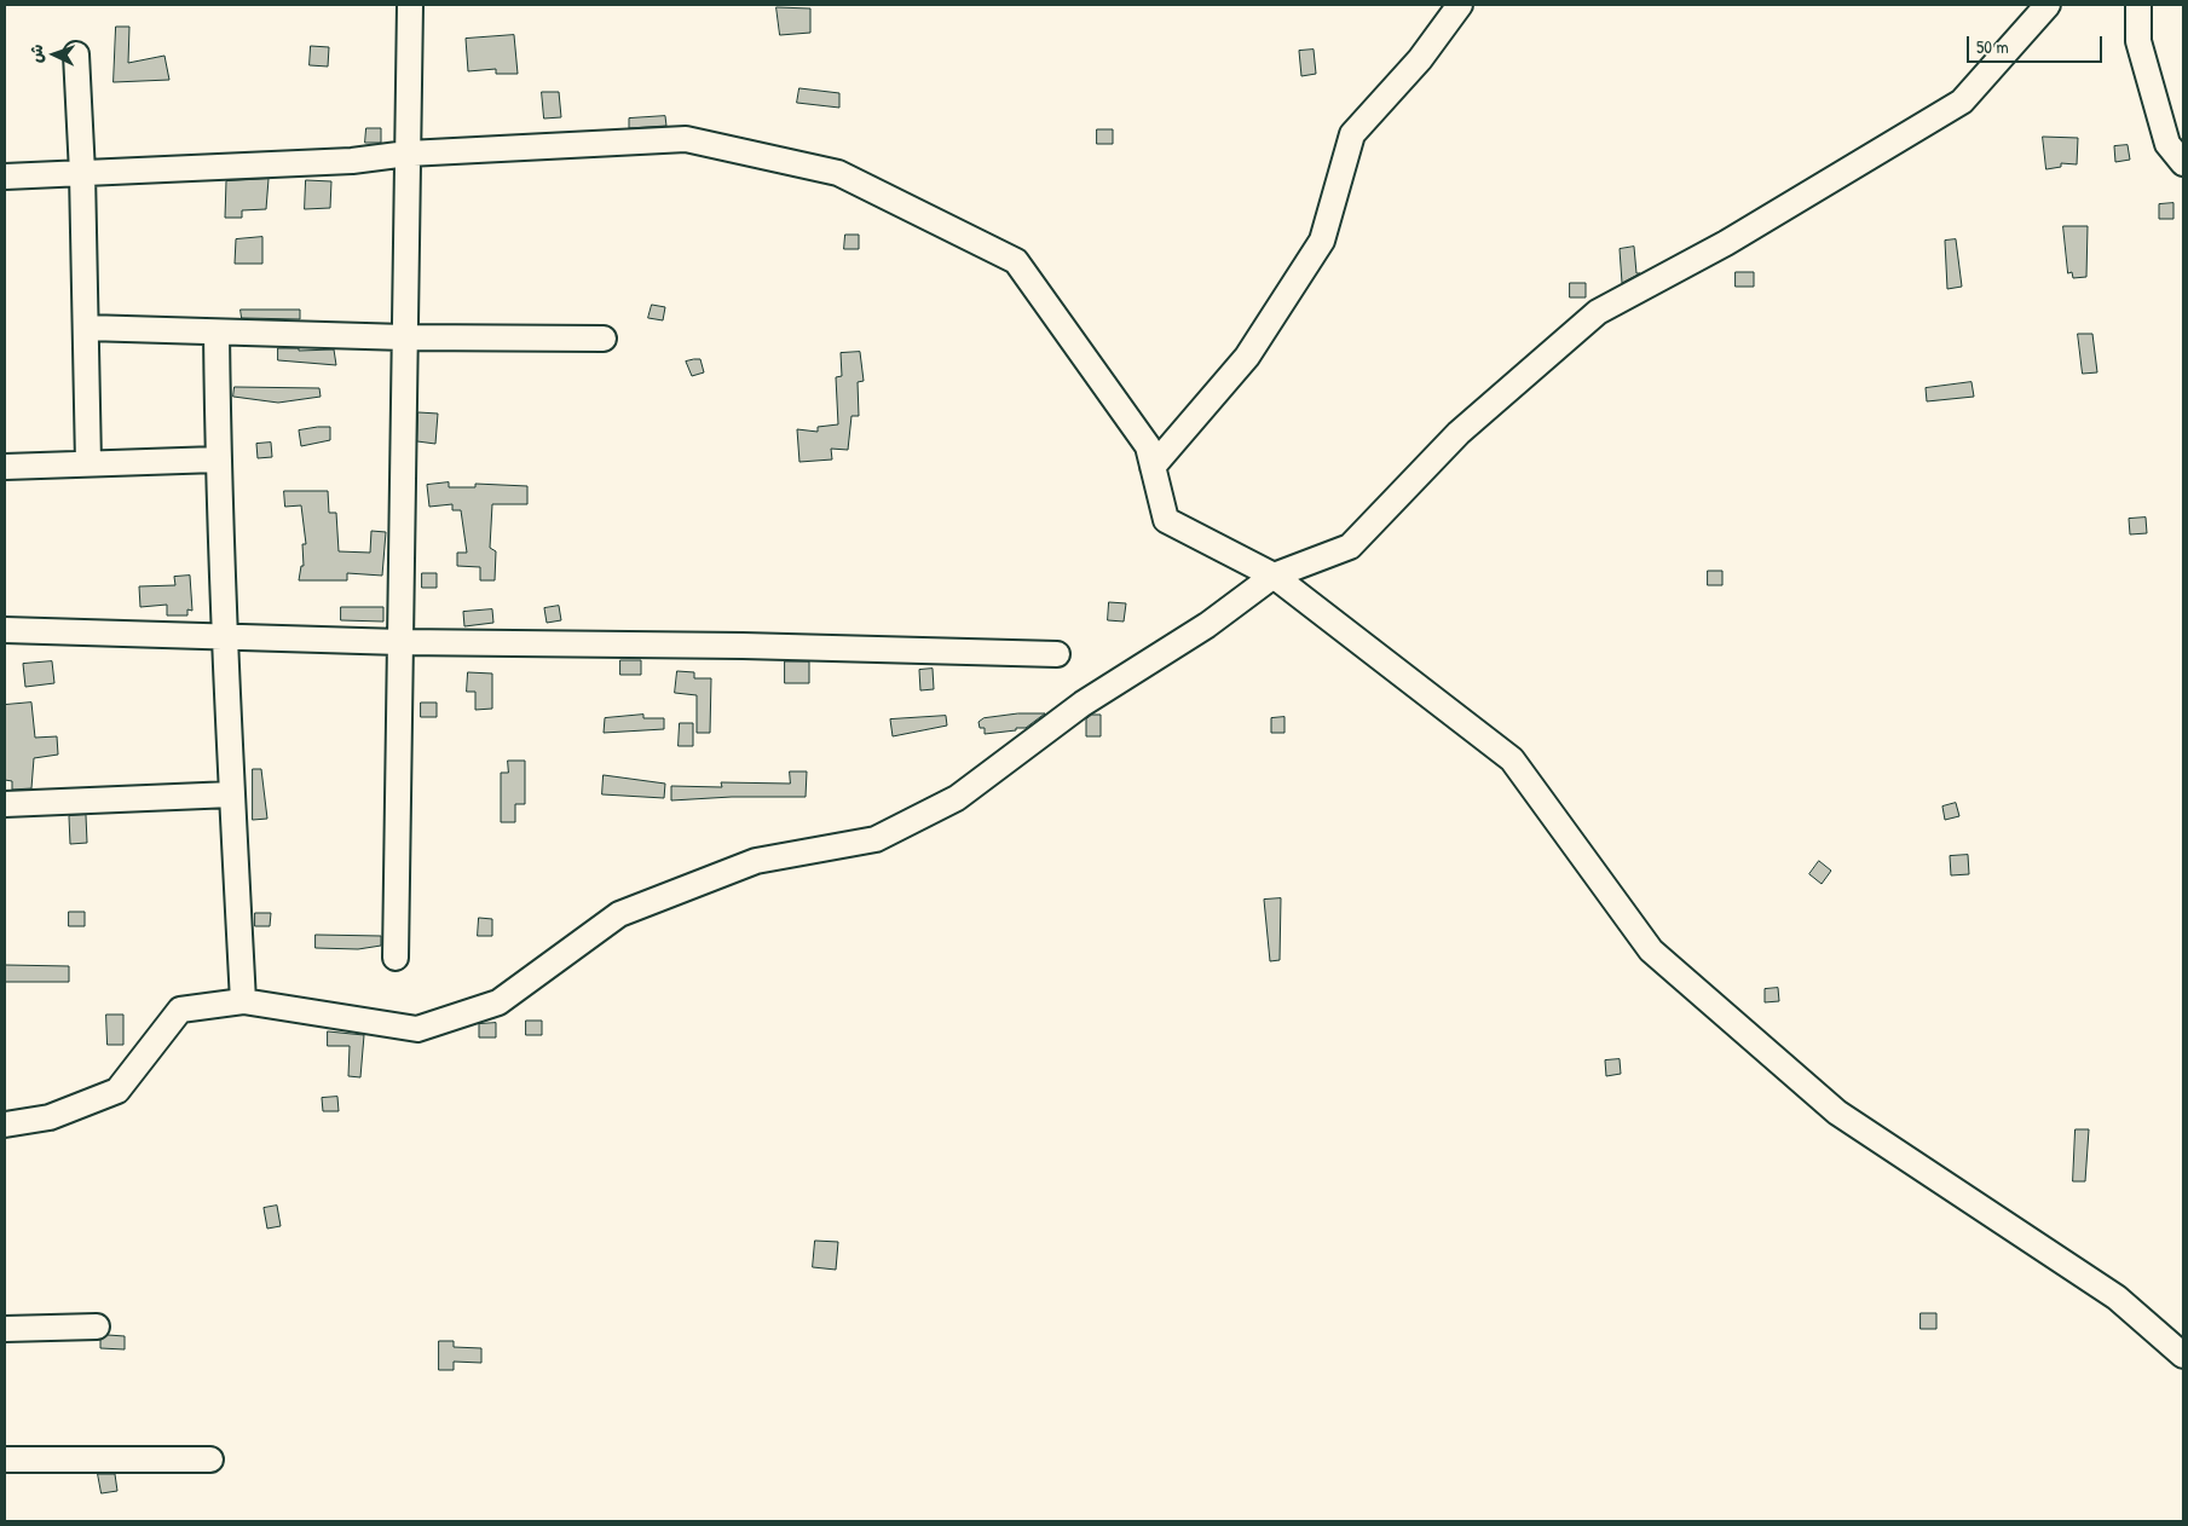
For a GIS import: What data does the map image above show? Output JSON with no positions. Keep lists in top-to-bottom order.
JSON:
{
  "scale_bar": "50 m",
  "north": "left"
}
